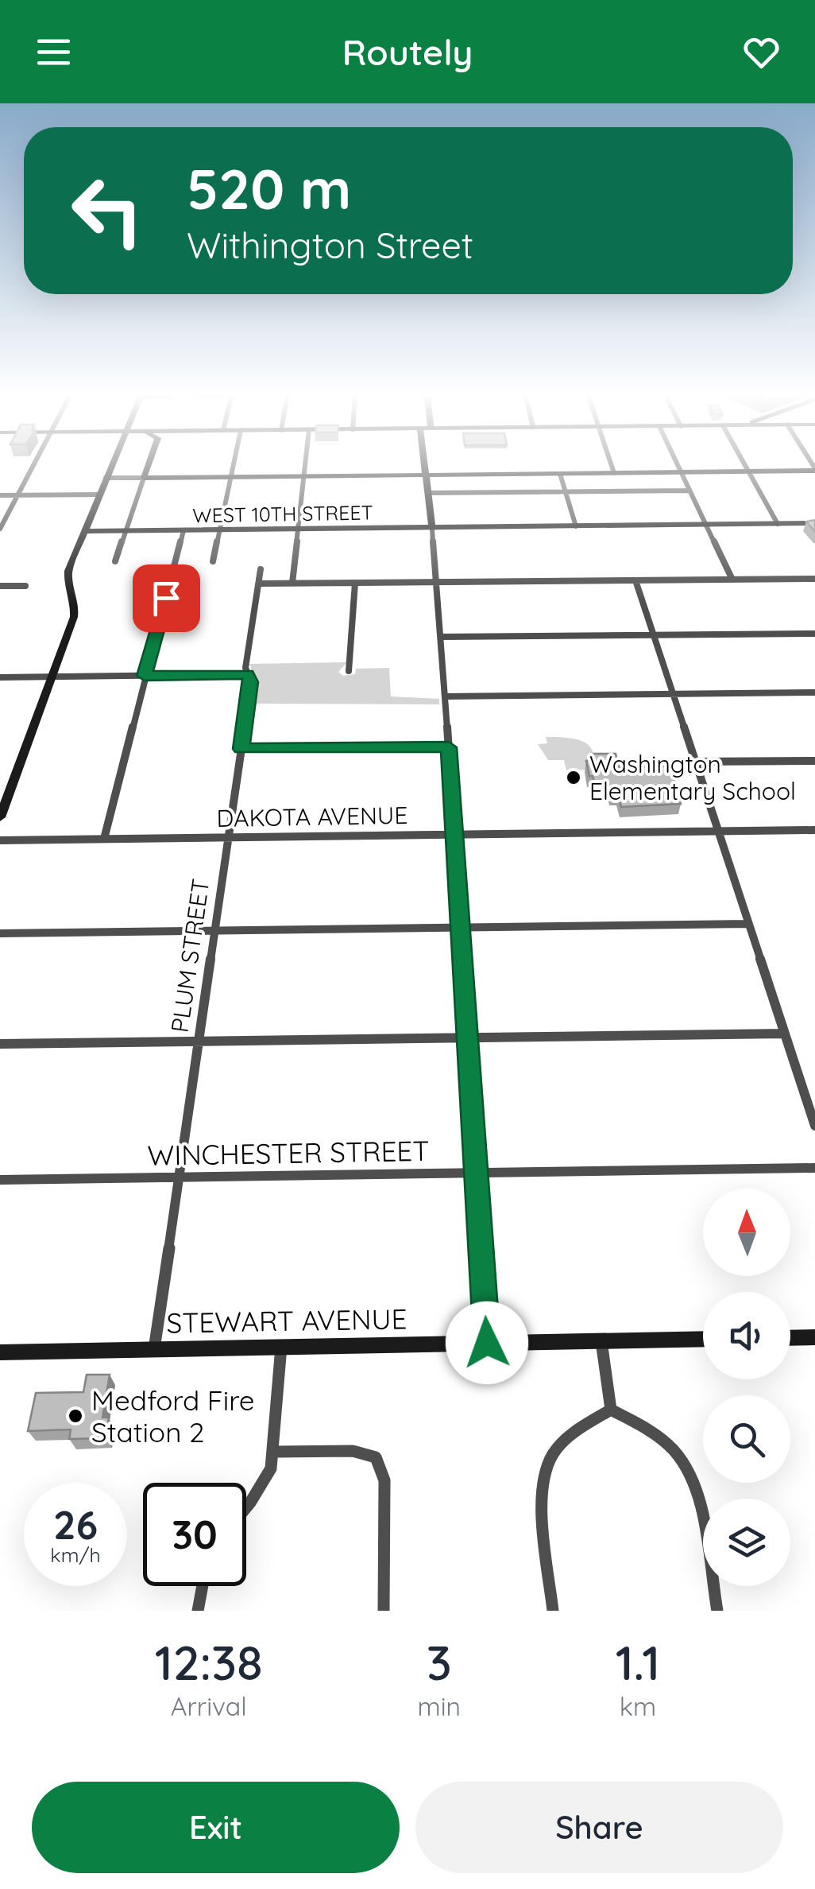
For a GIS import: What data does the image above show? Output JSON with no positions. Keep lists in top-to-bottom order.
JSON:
{
  "streets": {
    "main road": ["WEST 10TH STREET", "STEWART AVENUE"],
    "street": ["DAKOTA AVENUE", "PLUM STREET", "WINCHESTER STREET"]
  },
  "crossings": [
    ["DAKOTA AVENUE", "PLUM STREET"],
    ["PLUM STREET", "WINCHESTER STREET"],
    ["PLUM STREET", "STEWART AVENUE"]
  ],
  "places": ["Washington Elementary School", "Medford Fire Station 2"],
  "north": "top",
  "page": {
    "header": "Routely",
    "turn": ["520 m", "Withington Street"],
    "speed": "26 km/h",
    "limit": "30",
    "eta": [
      "12:38",
      "Arrival",
      "3",
      "min",
      "1.1",
      "km"
    ],
    "buttons": ["Exit", "Share"]
  }
}
